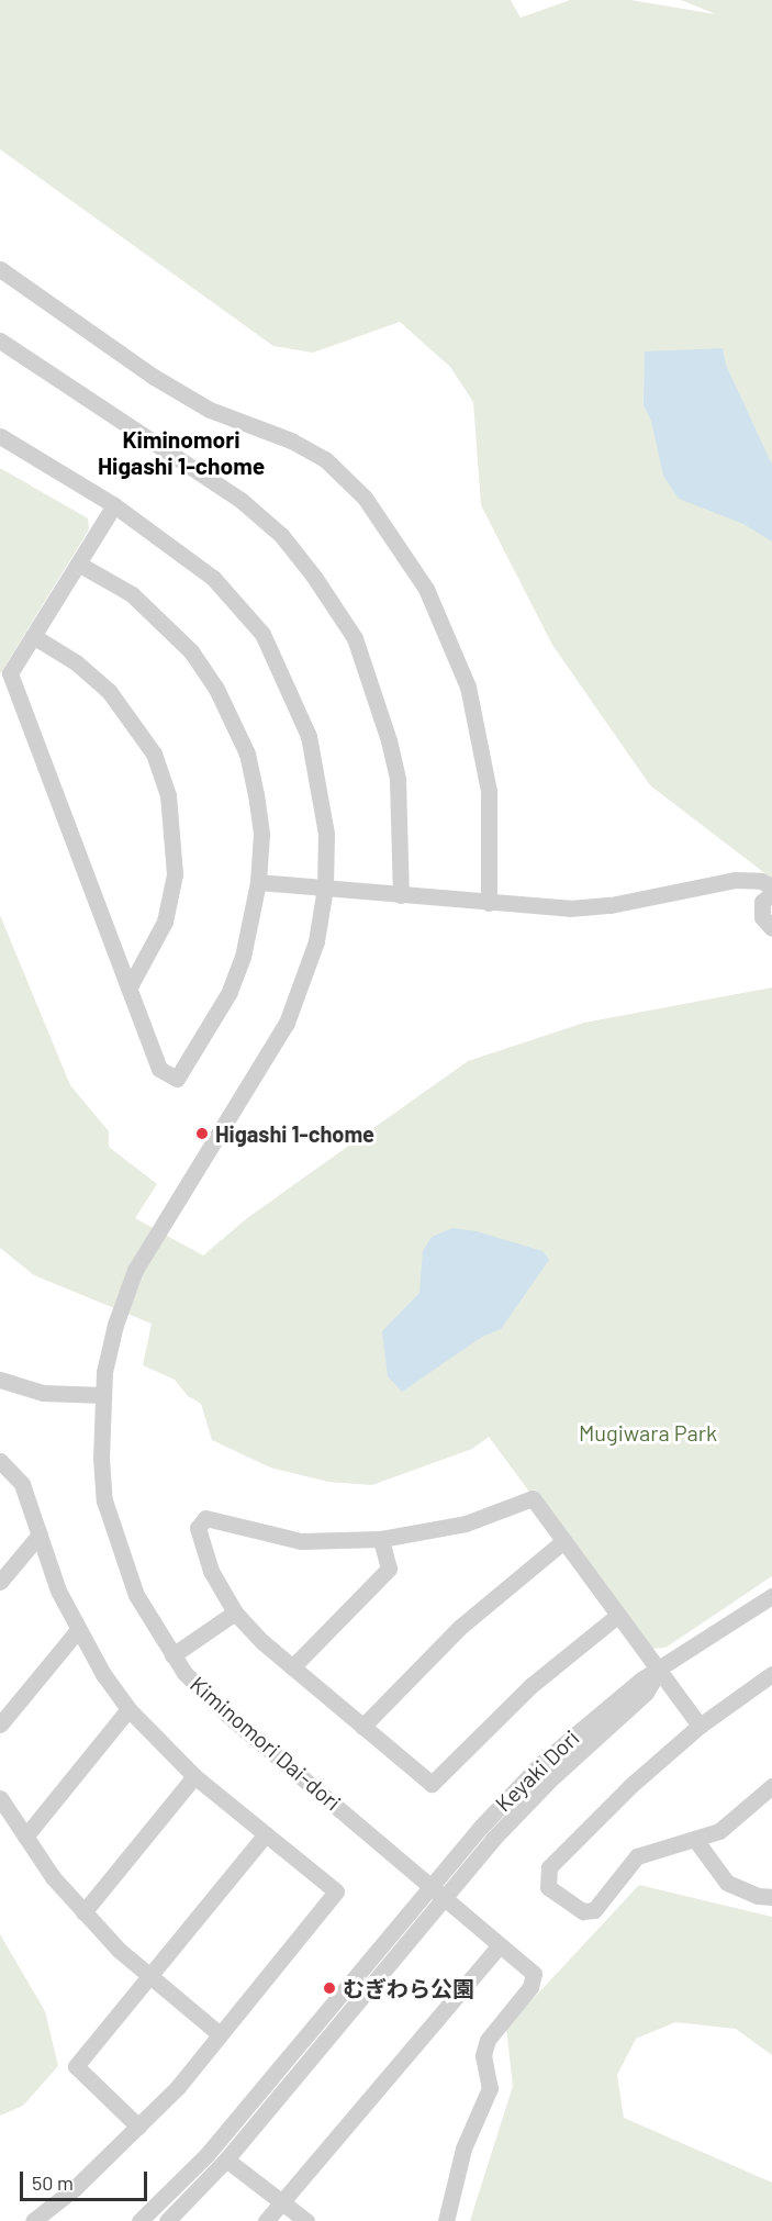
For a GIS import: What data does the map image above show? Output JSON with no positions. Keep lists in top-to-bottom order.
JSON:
{
  "streets": {
    "street": ["Kiminomori Dai-dori", "Keyaki Dori"]
  },
  "crossings": [
    ["Kiminomori Dai-dori", "Keyaki Dori"]
  ],
  "districts": ["Kiminomori Higashi 1-chome"],
  "parks": ["Mugiwara Park"],
  "places": ["Higashi 1-chome", "むぎわら公園"],
  "scale_bar": "50 m"
}
